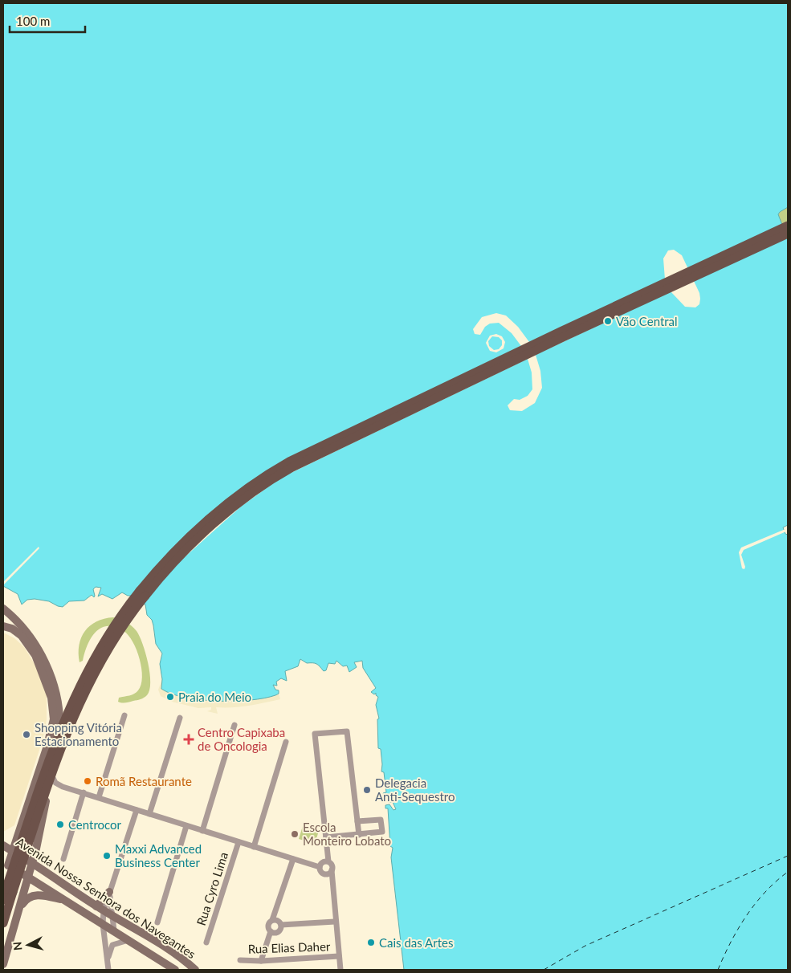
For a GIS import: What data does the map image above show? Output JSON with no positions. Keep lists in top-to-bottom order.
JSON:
{
  "streets": {
    "street": ["Rua Cyro Lima", "Avenida Nossa Senhora dos Navegantes", "Rua Elias Daher"]
  },
  "places": {
    "other": [
      "Vão Central",
      "Praia do Meio",
      "Shopping Vitória Estacionamento",
      "Romã Restaurante",
      "Delegacia Anti-Sequestro",
      "Centrocor",
      "Escola Monteiro Lobato",
      "Maxxi Advanced Business Center",
      "Cais das Artes"
    ],
    "health": ["Centro Capixaba de Oncologia"]
  },
  "scale_bar": "100 m",
  "north": "left"
}
